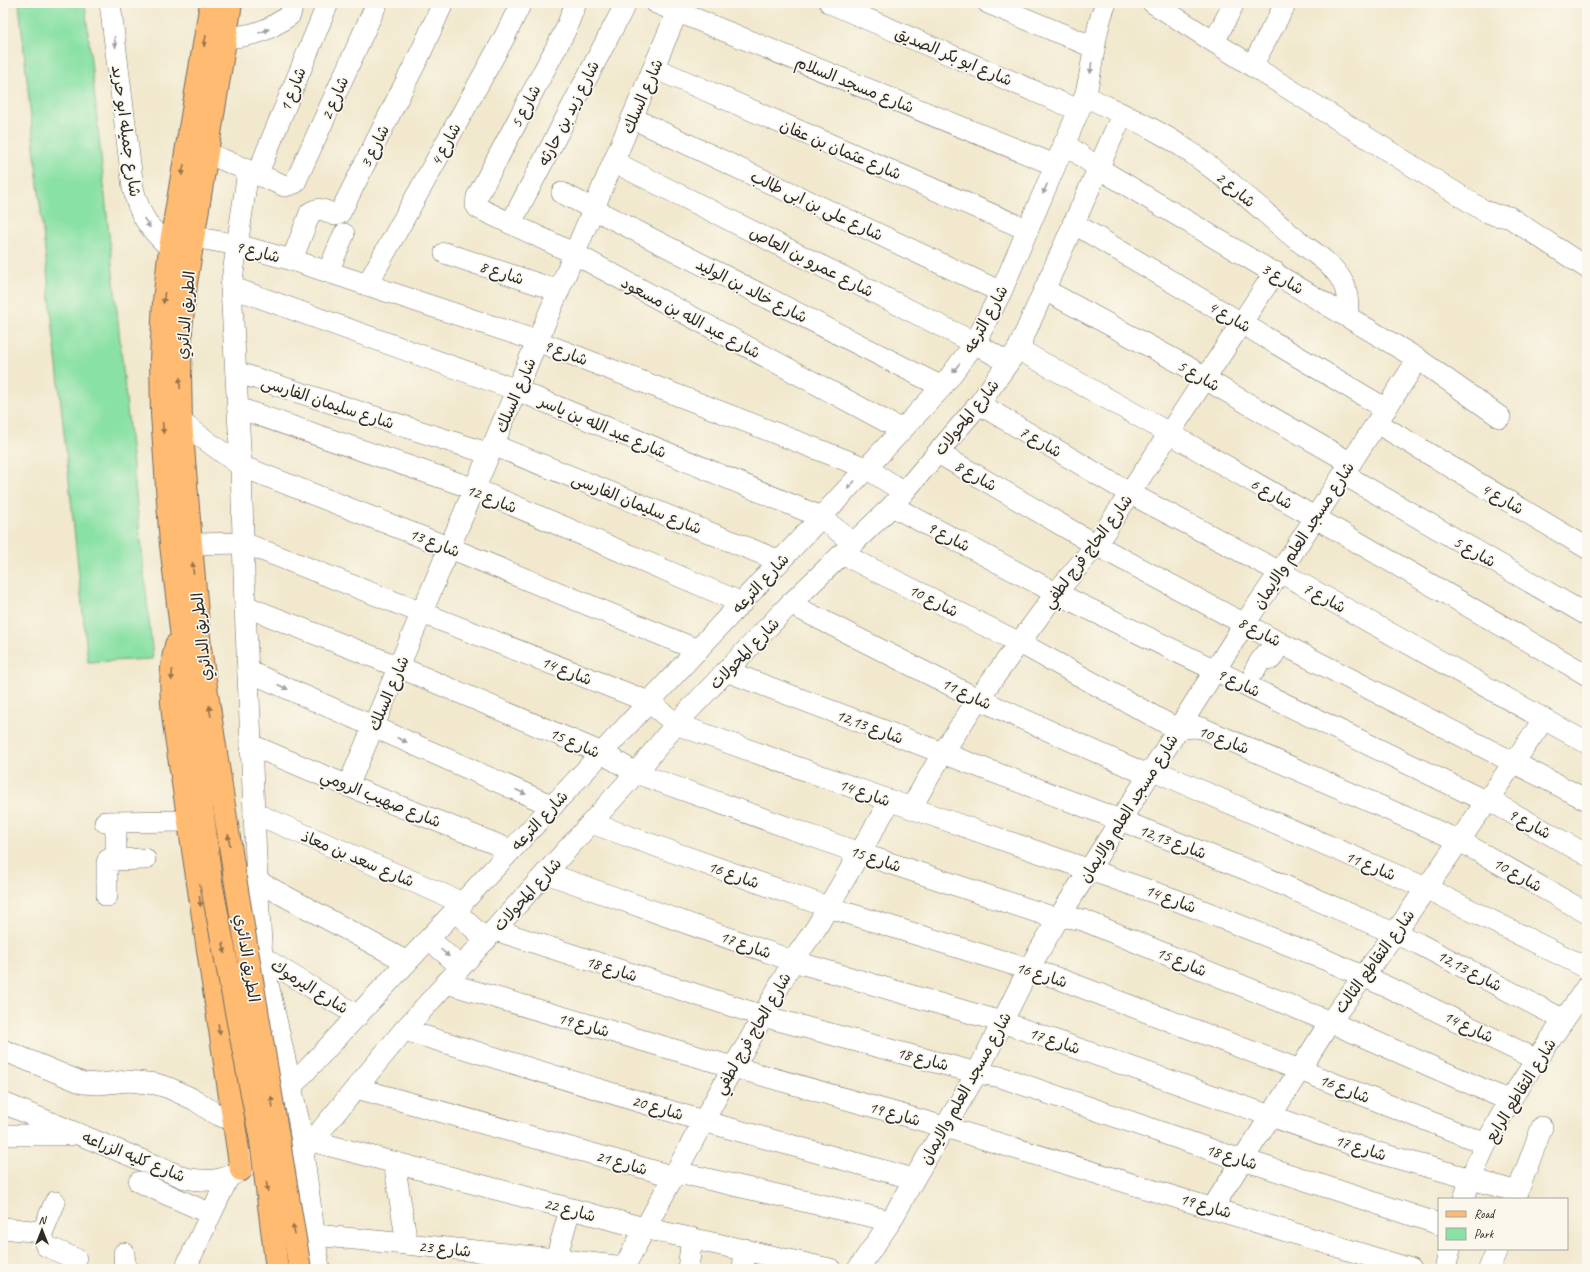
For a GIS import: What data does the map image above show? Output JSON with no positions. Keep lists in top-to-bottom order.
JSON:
{
  "streets": {
    "main road": ["الطريق الدائري"],
    "street": [
      "شارع ابو بكر الصديق",
      "شارع مسجد السلام",
      "شارع 1",
      "شارع السلك",
      "شارع 2",
      "شارع 5",
      "شارع زيد بن حارثه",
      "شارع جميله ابو حريد",
      "شارع 4",
      "شارع 3",
      "شارع عثمان بن عفان",
      "شارع على بن ابى طالب",
      "شارع 9",
      "شارع عمرو بن العاص",
      "شارع 8",
      "شارع خالد بن الوليد",
      "شارع عبد الله بن مسعود",
      "شارع الترعه",
      "شارع سليمان الفارسى",
      "شارع المحولات",
      "شارع عبد الله بن ياسر",
      "شارع 7",
      "شارع 6",
      "شارع 12",
      "شارع مسجد العلم والايمان",
      "شارع 13",
      "شارع الحاج فرج لطفي",
      "شارع 10",
      "شارع 14",
      "شارع 11",
      "شارع 12,13",
      "شارع 15",
      "شارع صهيب الرومي",
      "شارع سعد بن معاذ",
      "شارع 16",
      "شارع 17",
      "شارع التقاطع الثالث",
      "شارع 18",
      "شارع اليرموك",
      "شارع 19",
      "شارع التقاطع الرابع",
      "شارع 20",
      "شارع كليه الزراعه",
      "شارع 21",
      "شارع 22",
      "شارع 23"
    ]
  },
  "crossings": [
    ["شارع ابو بكر الصديق", "شارع 2"],
    ["شارع ابو بكر الصديق", "شارع الترعه"],
    ["شارع مسجد السلام", "شارع السلك"],
    ["شارع مسجد السلام", "شارع الترعه"],
    ["شارع 1", "شارع 2"],
    ["شارع 1", "شارع 9"],
    ["شارع 1", "شارع الترعه"],
    ["شارع 1", "شارع سليمان الفارسى"],
    ["شارع 1", "شارع المحولات"],
    ["شارع 1", "شارع عبد الله بن ياسر"],
    ["شارع 1", "شارع 12"],
    ["شارع 1", "شارع 13"],
    ["شارع 1", "شارع 14"],
    ["شارع 1", "شارع 15"],
    ["شارع 1", "شارع صهيب الرومي"],
    ["شارع 1", "شارع سعد بن معاذ"],
    ["شارع 1", "شارع اليرموك"],
    ["شارع 1", "شارع 22"],
    ["شارع 1", "شارع 23"],
    ["شارع السلك", "شارع عثمان بن عفان"],
    ["شارع السلك", "شارع على بن ابى طالب"],
    ["شارع السلك", "شارع 9"],
    ["شارع السلك", "شارع عمرو بن العاص"],
    ["شارع السلك", "شارع 8"],
    ["شارع السلك", "شارع خالد بن الوليد"],
    ["شارع السلك", "شارع عبد الله بن مسعود"],
    ["شارع السلك", "شارع سليمان الفارسى"],
    ["شارع السلك", "شارع عبد الله بن ياسر"],
    ["شارع السلك", "شارع 12"],
    ["شارع السلك", "شارع 13"],
    ["شارع السلك", "شارع 14"],
    ["شارع السلك", "شارع 15"],
    ["شارع السلك", "شارع صهيب الرومي"],
    ["شارع 2", "شارع 3"],
    ["شارع 2", "شارع الترعه"],
    ["شارع 2", "شارع المحولات"],
    ["شارع 5", "شارع عبد الله بن مسعود"],
    ["شارع 5", "شارع المحولات"],
    ["شارع 5", "شارع مسجد العلم والايمان"],
    ["شارع 5", "شارع الحاج فرج لطفي"],
    ["شارع زيد بن حارثه", "شارع عبد الله بن مسعود"],
    ["شارع جميله ابو حريد", "الطريق الدائري"],
    ["شارع 4", "شارع 9"],
    ["شارع 4", "شارع المحولات"],
    ["شارع 4", "شارع مسجد العلم والايمان"],
    ["شارع 4", "شارع الحاج فرج لطفي"],
    ["شارع 3", "شارع 9"],
    ["شارع 3", "شارع الترعه"],
    ["شارع 3", "شارع المحولات"],
    ["شارع 3", "شارع مسجد العلم والايمان"],
    ["شارع 3", "شارع الحاج فرج لطفي"],
    ["شارع عثمان بن عفان", "شارع الترعه"],
    ["شارع على بن ابى طالب", "شارع الترعه"],
    ["شارع 9", "الطريق الدائري"],
    ["شارع 9", "شارع الترعه"],
    ["شارع 9", "شارع المحولات"],
    ["شارع 9", "شارع مسجد العلم والايمان"],
    ["شارع 9", "شارع الحاج فرج لطفي"],
    ["شارع 9", "شارع التقاطع الثالث"],
    ["شارع عمرو بن العاص", "شارع الترعه"],
    ["شارع عمرو بن العاص", "شارع المحولات"],
    ["شارع عمرو بن العاص", "شارع 6"],
    ["شارع 8", "شارع المحولات"],
    ["شارع 8", "شارع مسجد العلم والايمان"],
    ["شارع 8", "شارع الحاج فرج لطفي"],
    ["شارع 8", "شارع التقاطع الثالث"],
    ["شارع خالد بن الوليد", "شارع الترعه"],
    ["الطريق الدائري", "شارع 13"],
    ["الطريق الدائري", "شارع 14"],
    ["شارع عبد الله بن مسعود", "شارع الترعه"],
    ["شارع الترعه", "شارع سليمان الفارسى"],
    ["شارع الترعه", "شارع عبد الله بن ياسر"],
    ["شارع الترعه", "شارع 12"],
    ["شارع الترعه", "شارع 13"],
    ["شارع الترعه", "شارع 14"],
    ["شارع الترعه", "شارع 15"],
    ["شارع الترعه", "شارع صهيب الرومي"],
    ["شارع الترعه", "شارع سعد بن معاذ"],
    ["شارع الترعه", "شارع اليرموك"],
    ["شارع المحولات", "شارع عبد الله بن ياسر"],
    ["شارع المحولات", "شارع 7"],
    ["شارع المحولات", "شارع 6"],
    ["شارع المحولات", "شارع 10"],
    ["شارع المحولات", "شارع 14"],
    ["شارع المحولات", "شارع 11"],
    ["شارع المحولات", "شارع 12,13"],
    ["شارع المحولات", "شارع 15"],
    ["شارع المحولات", "شارع 16"],
    ["شارع المحولات", "شارع 17"],
    ["شارع المحولات", "شارع 18"],
    ["شارع المحولات", "شارع 19"],
    ["شارع المحولات", "شارع 20"],
    ["شارع المحولات", "شارع 21"],
    ["شارع المحولات", "شارع 22"],
    ["شارع عبد الله بن ياسر", "شارع 10"],
    ["شارع 7", "شارع مسجد العلم والايمان"],
    ["شارع 7", "شارع الحاج فرج لطفي"],
    ["شارع 7", "شارع التقاطع الثالث"],
    ["شارع 6", "شارع مسجد العلم والايمان"],
    ["شارع 6", "شارع الحاج فرج لطفي"],
    ["شارع مسجد العلم والايمان", "شارع 10"],
    ["شارع مسجد العلم والايمان", "شارع 14"],
    ["شارع مسجد العلم والايمان", "شارع 11"],
    ["شارع مسجد العلم والايمان", "شارع 12,13"],
    ["شارع مسجد العلم والايمان", "شارع 15"],
    ["شارع مسجد العلم والايمان", "شارع 16"],
    ["شارع مسجد العلم والايمان", "شارع 17"],
    ["شارع مسجد العلم والايمان", "شارع 18"],
    ["شارع مسجد العلم والايمان", "شارع 19"],
    ["شارع مسجد العلم والايمان", "شارع 20"],
    ["شارع مسجد العلم والايمان", "شارع 21"],
    ["شارع الحاج فرج لطفي", "شارع 10"],
    ["شارع الحاج فرج لطفي", "شارع 14"],
    ["شارع الحاج فرج لطفي", "شارع 11"],
    ["شارع الحاج فرج لطفي", "شارع 12,13"],
    ["شارع الحاج فرج لطفي", "شارع 15"],
    ["شارع الحاج فرج لطفي", "شارع 16"],
    ["شارع الحاج فرج لطفي", "شارع 17"],
    ["شارع الحاج فرج لطفي", "شارع 18"],
    ["شارع الحاج فرج لطفي", "شارع 19"],
    ["شارع الحاج فرج لطفي", "شارع 20"],
    ["شارع الحاج فرج لطفي", "شارع 21"],
    ["شارع الحاج فرج لطفي", "شارع 22"],
    ["شارع الحاج فرج لطفي", "شارع 23"],
    ["شارع 10", "شارع التقاطع الثالث"],
    ["شارع 14", "شارع التقاطع الثالث"],
    ["شارع 14", "شارع التقاطع الرابع"],
    ["شارع 11", "شارع التقاطع الثالث"],
    ["شارع 12,13", "شارع التقاطع الثالث"],
    ["شارع 12,13", "شارع التقاطع الرابع"],
    ["شارع 15", "شارع التقاطع الثالث"],
    ["شارع 15", "شارع التقاطع الرابع"],
    ["شارع 16", "شارع التقاطع الثالث"],
    ["شارع 16", "شارع التقاطع الرابع"],
    ["شارع 17", "شارع التقاطع الثالث"],
    ["شارع 17", "شارع التقاطع الرابع"],
    ["شارع التقاطع الثالث", "شارع 18"],
    ["شارع التقاطع الثالث", "شارع 19"]
  ],
  "one_way": ["شارع جميله ابو حريد"],
  "legend": ["Road", "Park"],
  "north": "top"
}
